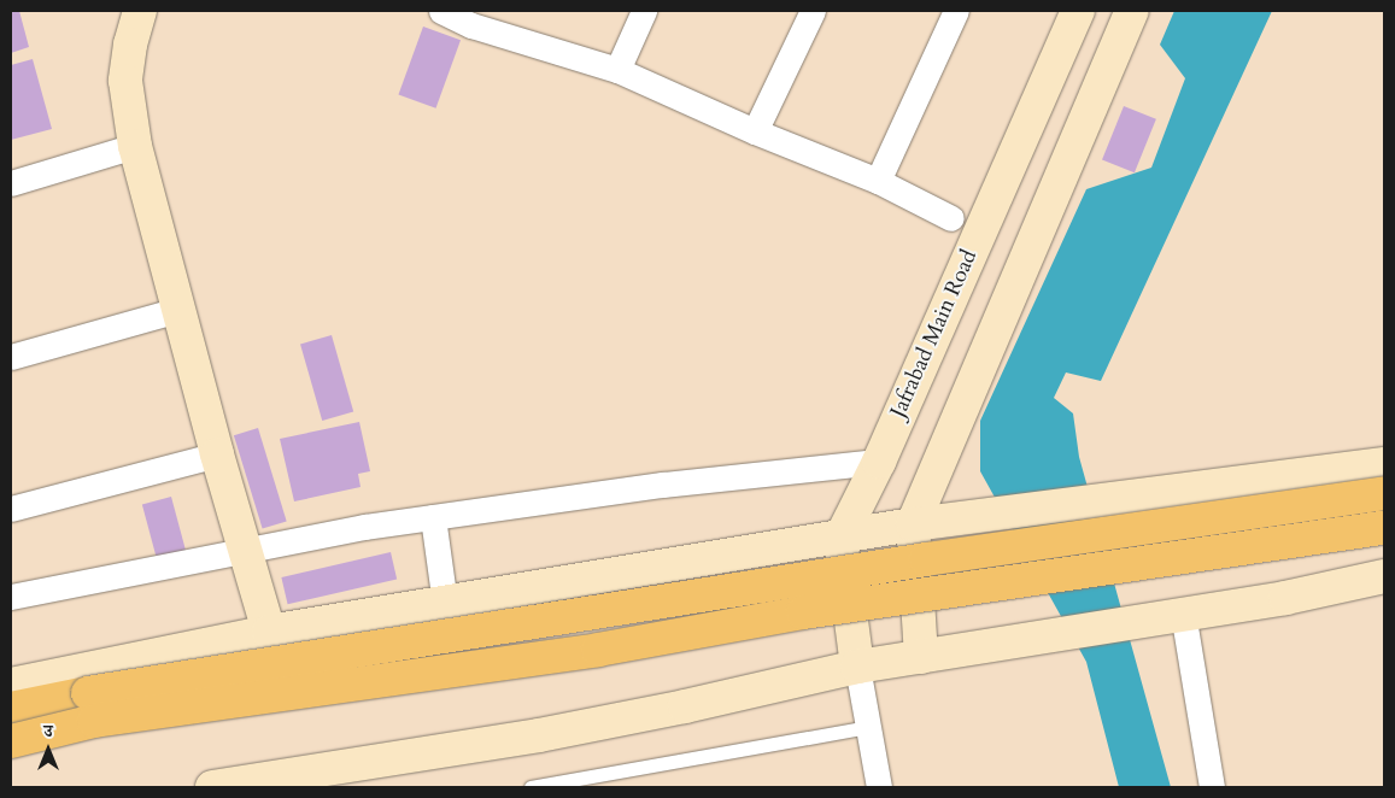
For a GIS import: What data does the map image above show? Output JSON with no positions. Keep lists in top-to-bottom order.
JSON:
{
  "streets": {
    "main road": ["Jafrabad Main Road"]
  },
  "north": "top"
}
